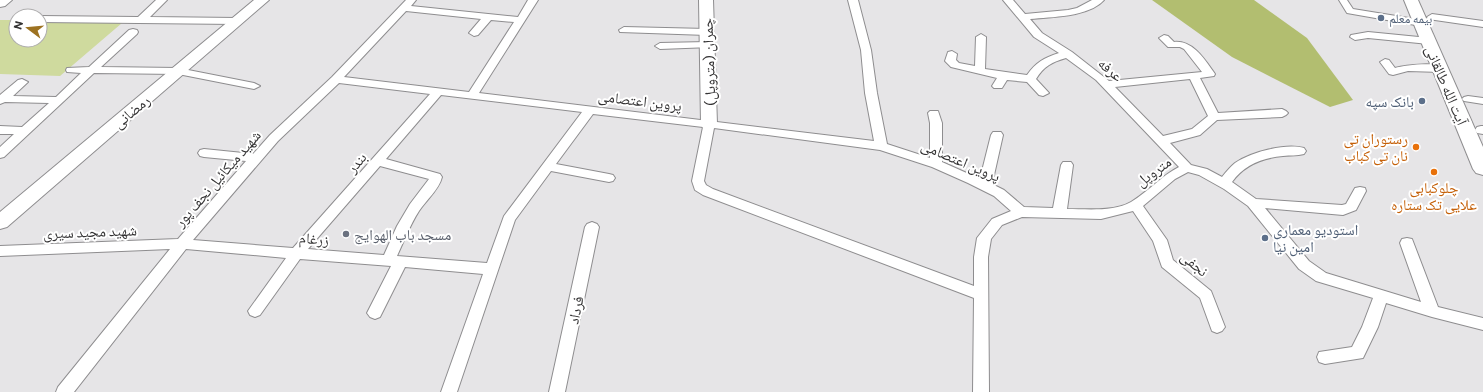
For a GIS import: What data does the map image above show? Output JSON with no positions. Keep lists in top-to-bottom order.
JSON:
{
  "streets": {
    "main road": ["آیت الله طالقانی"],
    "street": [
      "چمران (متروپل)",
      "عرفه",
      "پروین اعتصامی",
      "رمضانی",
      "بندر",
      "متروپل",
      "شهید میکائیل نجف پور",
      "شهید مجید سیری",
      "زرغام",
      "نجفی",
      "فرداد"
    ]
  },
  "crossings": [
    ["چمران (متروپل)", "پروین اعتصامی"],
    ["عرفه", "متروپل"],
    ["پروین اعتصامی", "بندر"],
    ["پروین اعتصامی", "متروپل"],
    ["پروین اعتصامی", "شهید میکائیل نجف پور"],
    ["بندر", "زرغام"],
    ["متروپل", "نجفی"],
    ["شهید میکائیل نجف پور", "شهید مجید سیری"],
    ["شهید میکائیل نجف پور", "زرغام"],
    ["شهید مجید سیری", "زرغام"]
  ],
  "places": [
    "بیمه معلم",
    "بانک سپه",
    "رستوران تی نان تی کباب",
    "چلوکبابی علایی تک ستاره",
    "مسجد باب الهوایج",
    "استودیو معماری امین نیا"
  ],
  "north": "left"
}
